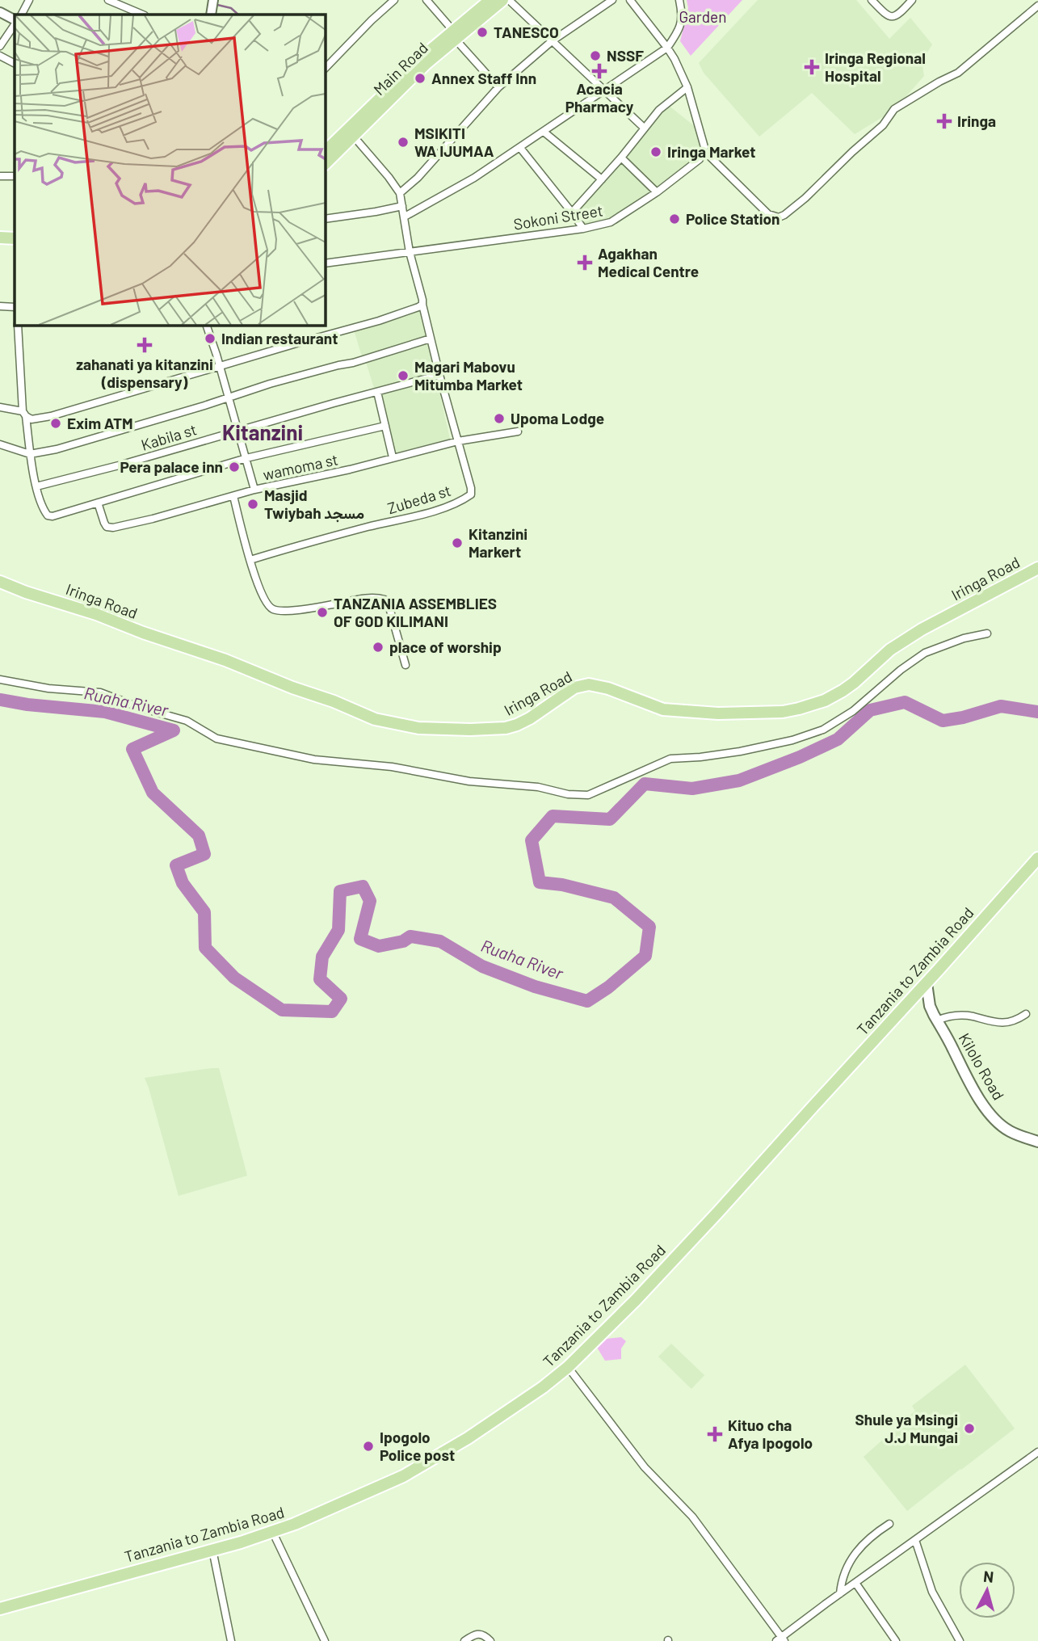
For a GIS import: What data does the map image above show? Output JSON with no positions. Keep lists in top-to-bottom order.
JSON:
{
  "streets": {
    "highway": ["Main Road", "Iringa Road", "Tanzania to Zambia Road"],
    "main road": ["Kilolo Road"],
    "street": [
      "Sokoni Street",
      "Kabila st",
      "wamoma st",
      "Zubeda st"
    ]
  },
  "crossings": [
    ["Sokoni Street", "Zubeda st"],
    ["Kabila st", "Zubeda st"],
    ["wamoma st", "Zubeda st"],
    ["Tanzania to Zambia Road", "Kilolo Road"]
  ],
  "districts": ["Kitanzini"],
  "water": ["Ruaha River"],
  "parks": ["Garden"],
  "places": {
    "other": [
      "TANESCO",
      "NSSF",
      "Annex Staff Inn",
      "MSIKITI WA IJUMAA",
      "Iringa Market",
      "Police Station",
      "Indian restaurant",
      "Magari Mabovu Mitumba Market",
      "Upoma Lodge",
      "Exim ATM",
      "Pera palace inn",
      "Masjid Twiybah مسجد",
      "Kitanzini Markert",
      "TANZANIA ASSEMBLIES OF GOD KILIMANI",
      "place of worship",
      "Shule ya Msingi J.J Mungai",
      "Ipogolo Police post"
    ],
    "health": [
      "Iringa Regional Hospital",
      "Acacia Pharmacy",
      "Iringa",
      "Agakhan Medical Centre",
      "zahanati ya kitanzini (dispensary)",
      "Kituo cha Afya Ipogolo"
    ]
  },
  "north": "top"
}
